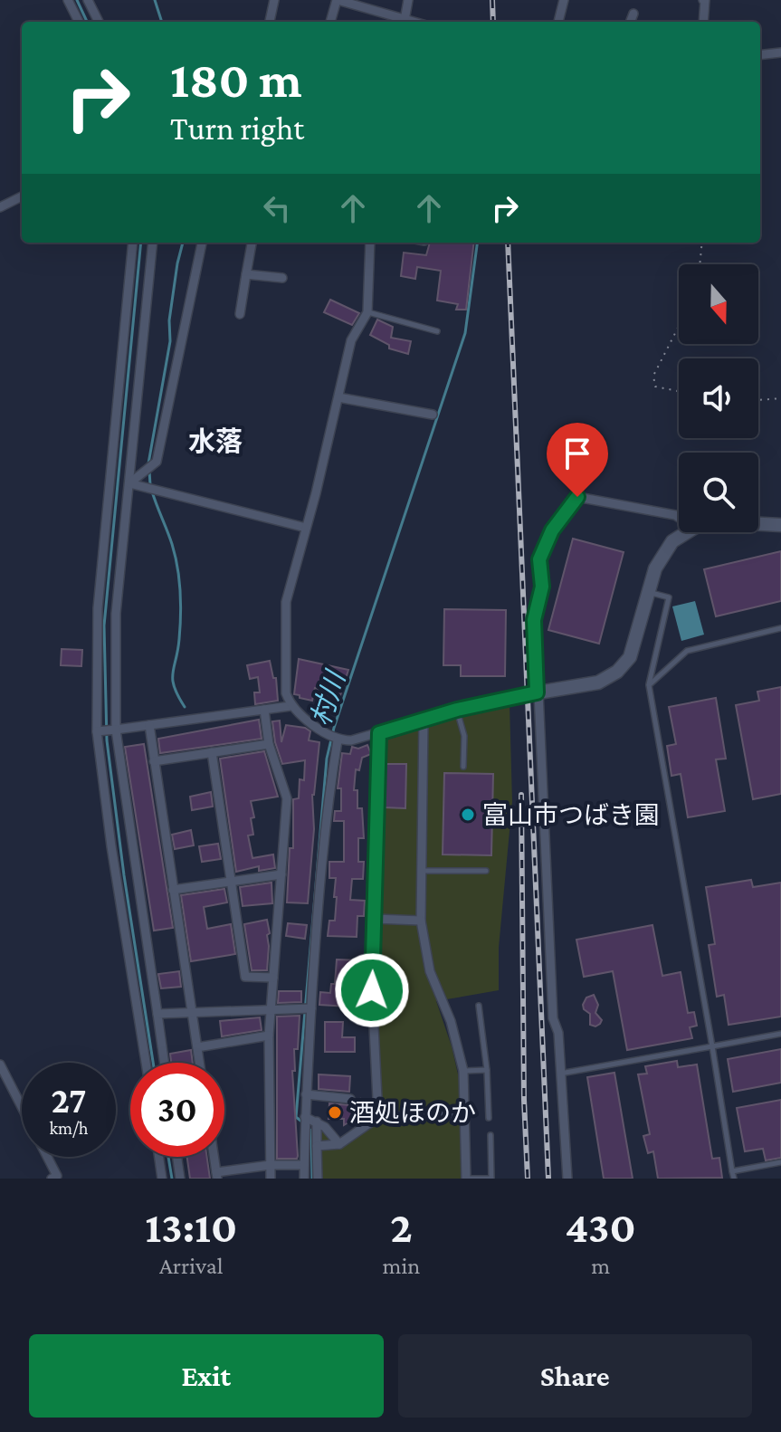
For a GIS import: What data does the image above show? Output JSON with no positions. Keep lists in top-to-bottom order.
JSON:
{
  "districts": ["水落"],
  "water": ["村川"],
  "places": ["富山市つばき園", "酒処ほのか"],
  "north": "bottom",
  "page": {
    "turn": ["180 m", "Turn right"],
    "speed": "27 km/h",
    "limit": "30",
    "eta": [
      "13:10",
      "Arrival",
      "2",
      "min",
      "430",
      "m"
    ],
    "buttons": ["Exit", "Share"]
  }
}
